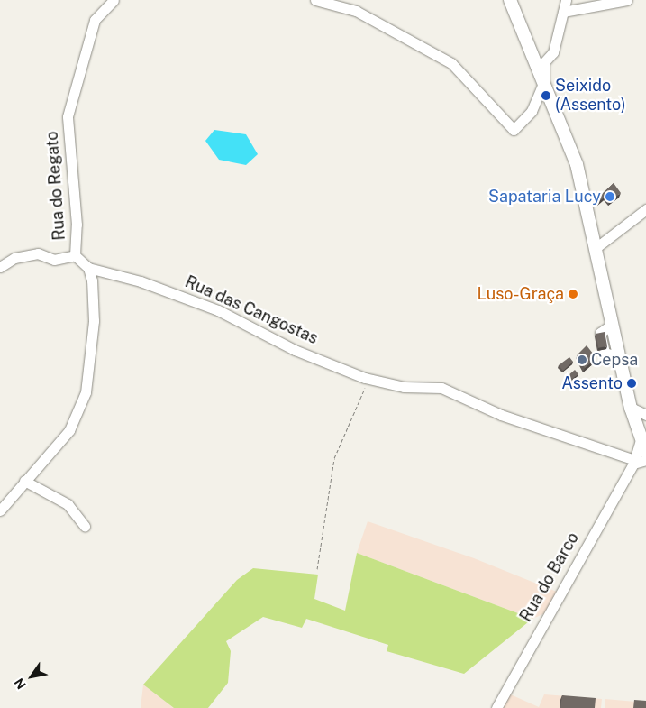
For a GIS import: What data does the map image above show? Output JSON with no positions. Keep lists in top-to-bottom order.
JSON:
{
  "streets": {
    "street": ["Rua do Regato", "Rua das Cangostas", "Rua do Barco"]
  },
  "crossings": [
    ["Rua do Regato", "Rua das Cangostas"],
    ["Rua das Cangostas", "Rua do Barco"]
  ],
  "places": [
    "Seixido (Assento)",
    "Sapataria Lucy",
    "Luso-Graça",
    "Cepsa",
    "Assento"
  ],
  "north": "bottom left"
}
